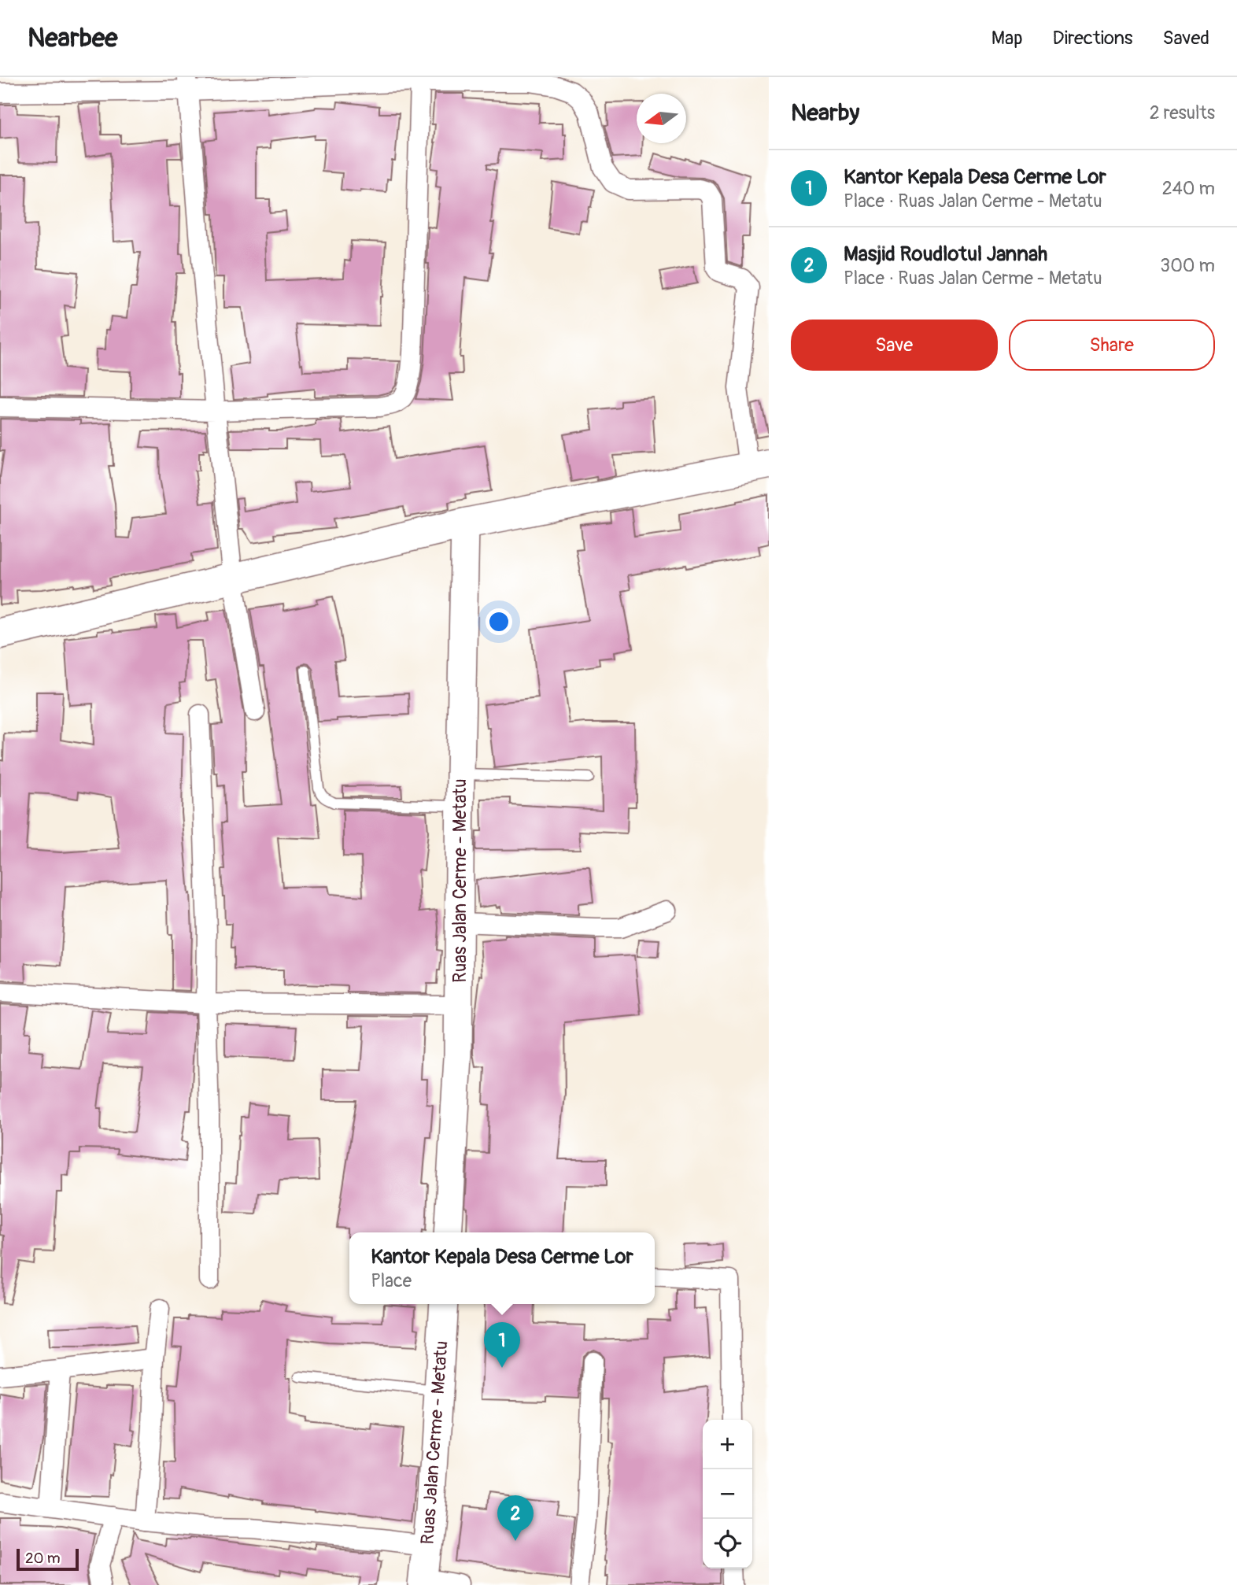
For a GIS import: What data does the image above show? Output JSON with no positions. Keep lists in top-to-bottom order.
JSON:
{
  "streets": {
    "main road": ["Ruas Jalan Cerme - Metatu"]
  },
  "scale_bar": "20 m",
  "north": "left",
  "page": {
    "header": "Nearbee",
    "nav": ["Map", "Directions", "Saved"],
    "heading": ["Nearby", "2 results"],
    "list": [
      {
        "mark": "1",
        "name": "Kantor Kepala Desa Cerme Lor",
        "note": "Place · Ruas Jalan Cerme - Metatu",
        "value": "240 m"
      },
      {
        "mark": "2",
        "name": "Masjid Roudlotul Jannah",
        "note": "Place · Ruas Jalan Cerme - Metatu",
        "value": "300 m"
      }
    ],
    "buttons": ["Save", "Share"],
    "popup": ["Kantor Kepala Desa Cerme Lor", "Place"],
    "pins": ["1", "2"],
    "map_buttons": ["+", "−"],
    "scale": "20 m"
  }
}
